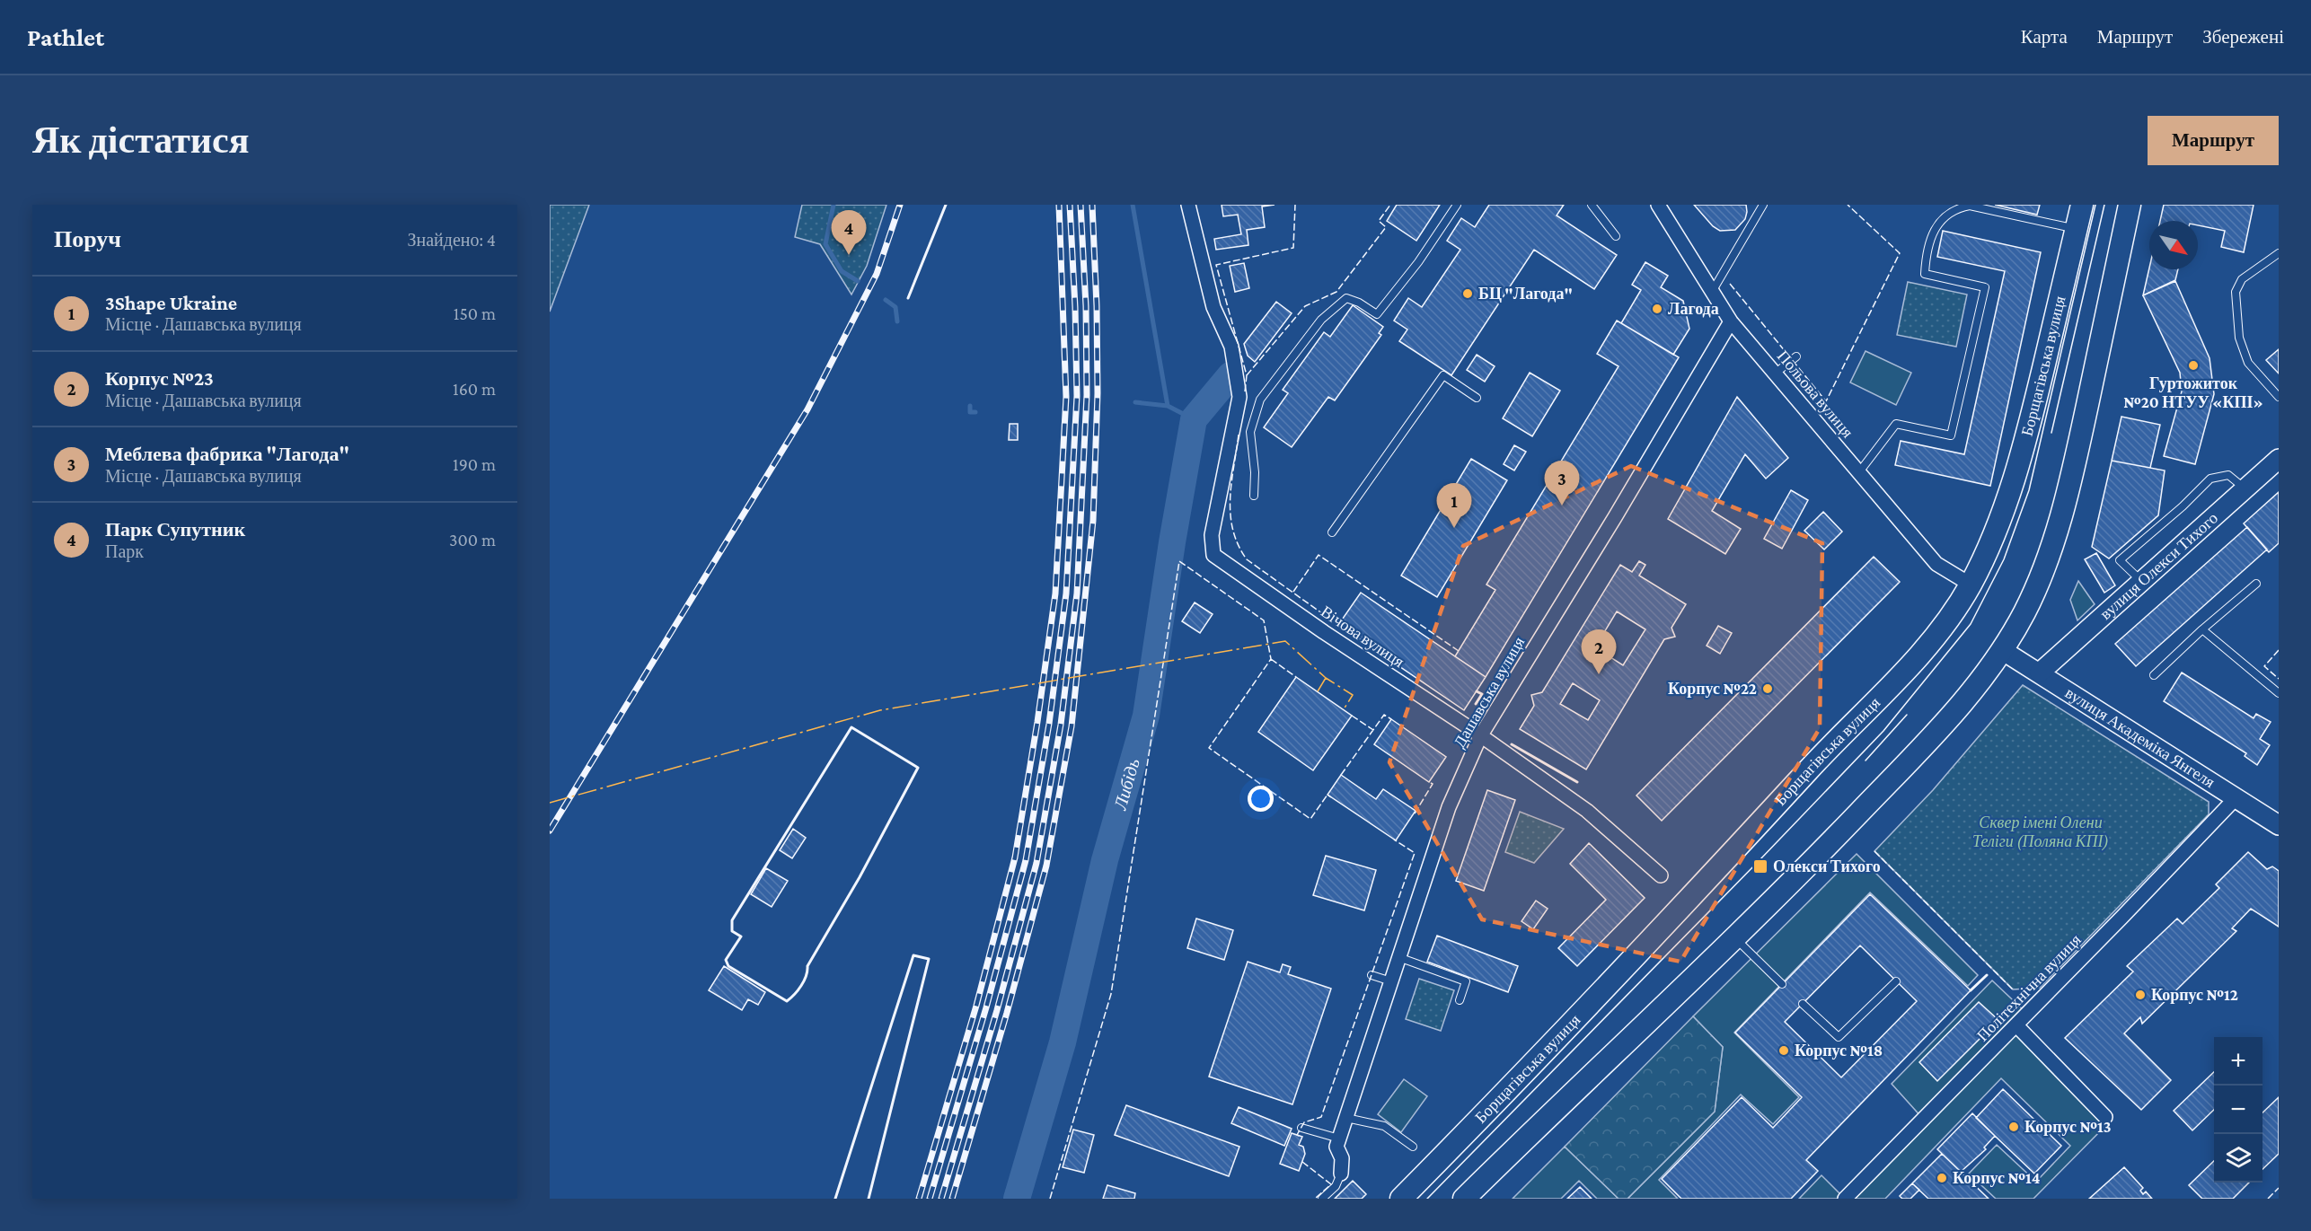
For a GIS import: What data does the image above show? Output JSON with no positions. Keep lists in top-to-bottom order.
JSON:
{
  "streets": {
    "main road": ["Борщагівська вулиця"],
    "street": [
      "Польова вулиця",
      "вулиця Олекси Тихого",
      "Вічова вулиця",
      "Дашавська вулиця",
      "вулиця Академіка Янгеля",
      "Політехнічна вулиця"
    ]
  },
  "crossings": [
    ["Борщагівська вулиця", "Польова вулиця"],
    ["Польова вулиця", "Дашавська вулиця"],
    ["вулиця Олекси Тихого", "вулиця Академіка Янгеля"],
    ["Вічова вулиця", "Дашавська вулиця"],
    ["вулиця Академіка Янгеля", "Політехнічна вулиця"]
  ],
  "water": ["Либідь"],
  "parks": ["Сквер імені Олени Теліги (Поляна КПІ)"],
  "places": {
    "other": [
      "БЦ \"Лагода\"",
      "Лагода",
      "Гуртожиток №20 НТУУ «КПІ»",
      "Корпус №22",
      "Корпус №12",
      "Корпус №18",
      "Корпус №13",
      "Корпус №14"
    ],
    "transit": ["Олекси Тихого"]
  },
  "north": "bottom right",
  "page": {
    "header": "Pathlet",
    "nav": ["Карта", "Маршрут", "Збережені"],
    "buttons": "Маршрут",
    "title": "Як дістатися",
    "heading": ["Поруч", "Знайдено: 4"],
    "pins": [
      "4",
      "3",
      "1",
      "2"
    ],
    "list": [
      {
        "mark": "1",
        "name": "3Shape Ukraine",
        "note": "Місце · Дашавська вулиця",
        "value": "150 m"
      },
      {
        "mark": "2",
        "name": "Корпус №23",
        "note": "Місце · Дашавська вулиця",
        "value": "160 m"
      },
      {
        "mark": "3",
        "name": "Меблева фабрика \"Лагода\"",
        "note": "Місце · Дашавська вулиця",
        "value": "190 m"
      },
      {
        "mark": "4",
        "name": "Парк Супутник",
        "note": "Парк",
        "value": "300 m"
      }
    ],
    "map_buttons": ["+", "−"]
  }
}
